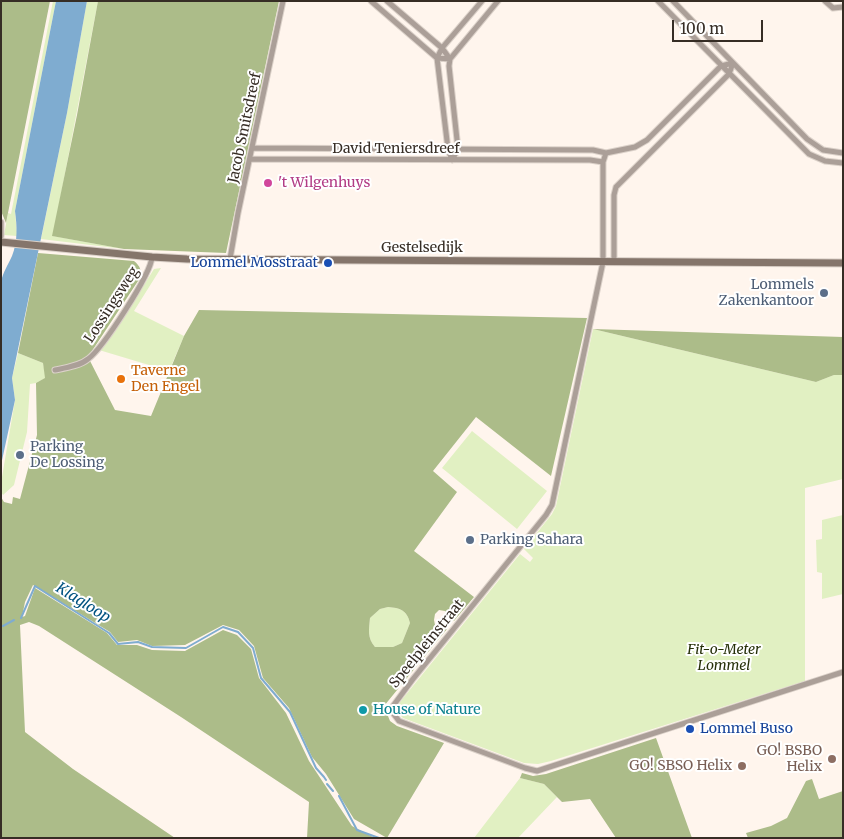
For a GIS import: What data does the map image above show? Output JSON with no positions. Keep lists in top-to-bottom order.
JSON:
{
  "streets": {
    "main road": ["Gestelsedijk"],
    "street": [
      "Jacob Smitsdreef",
      "David Teniersdreef",
      "Lossingsweg",
      "Speelpleinstraat"
    ]
  },
  "crossings": [
    ["Jacob Smitsdreef", "David Teniersdreef"],
    ["Jacob Smitsdreef", "Gestelsedijk"],
    ["David Teniersdreef", "Speelpleinstraat"],
    ["Gestelsedijk", "Lossingsweg"],
    ["Gestelsedijk", "Speelpleinstraat"]
  ],
  "water": ["Klagloop"],
  "parks": ["Fit-o-Meter Lommel"],
  "places": [
    "'t Wilgenhuys",
    "Lommel Mosstraat",
    "Lommels Zakenkantoor",
    "Taverne Den Engel",
    "Parking De Lossing",
    "Parking Sahara",
    "House of Nature",
    "Lommel Buso",
    "GO! BSBO Helix",
    "GO! SBSO Helix"
  ],
  "scale_bar": "100 m"
}
